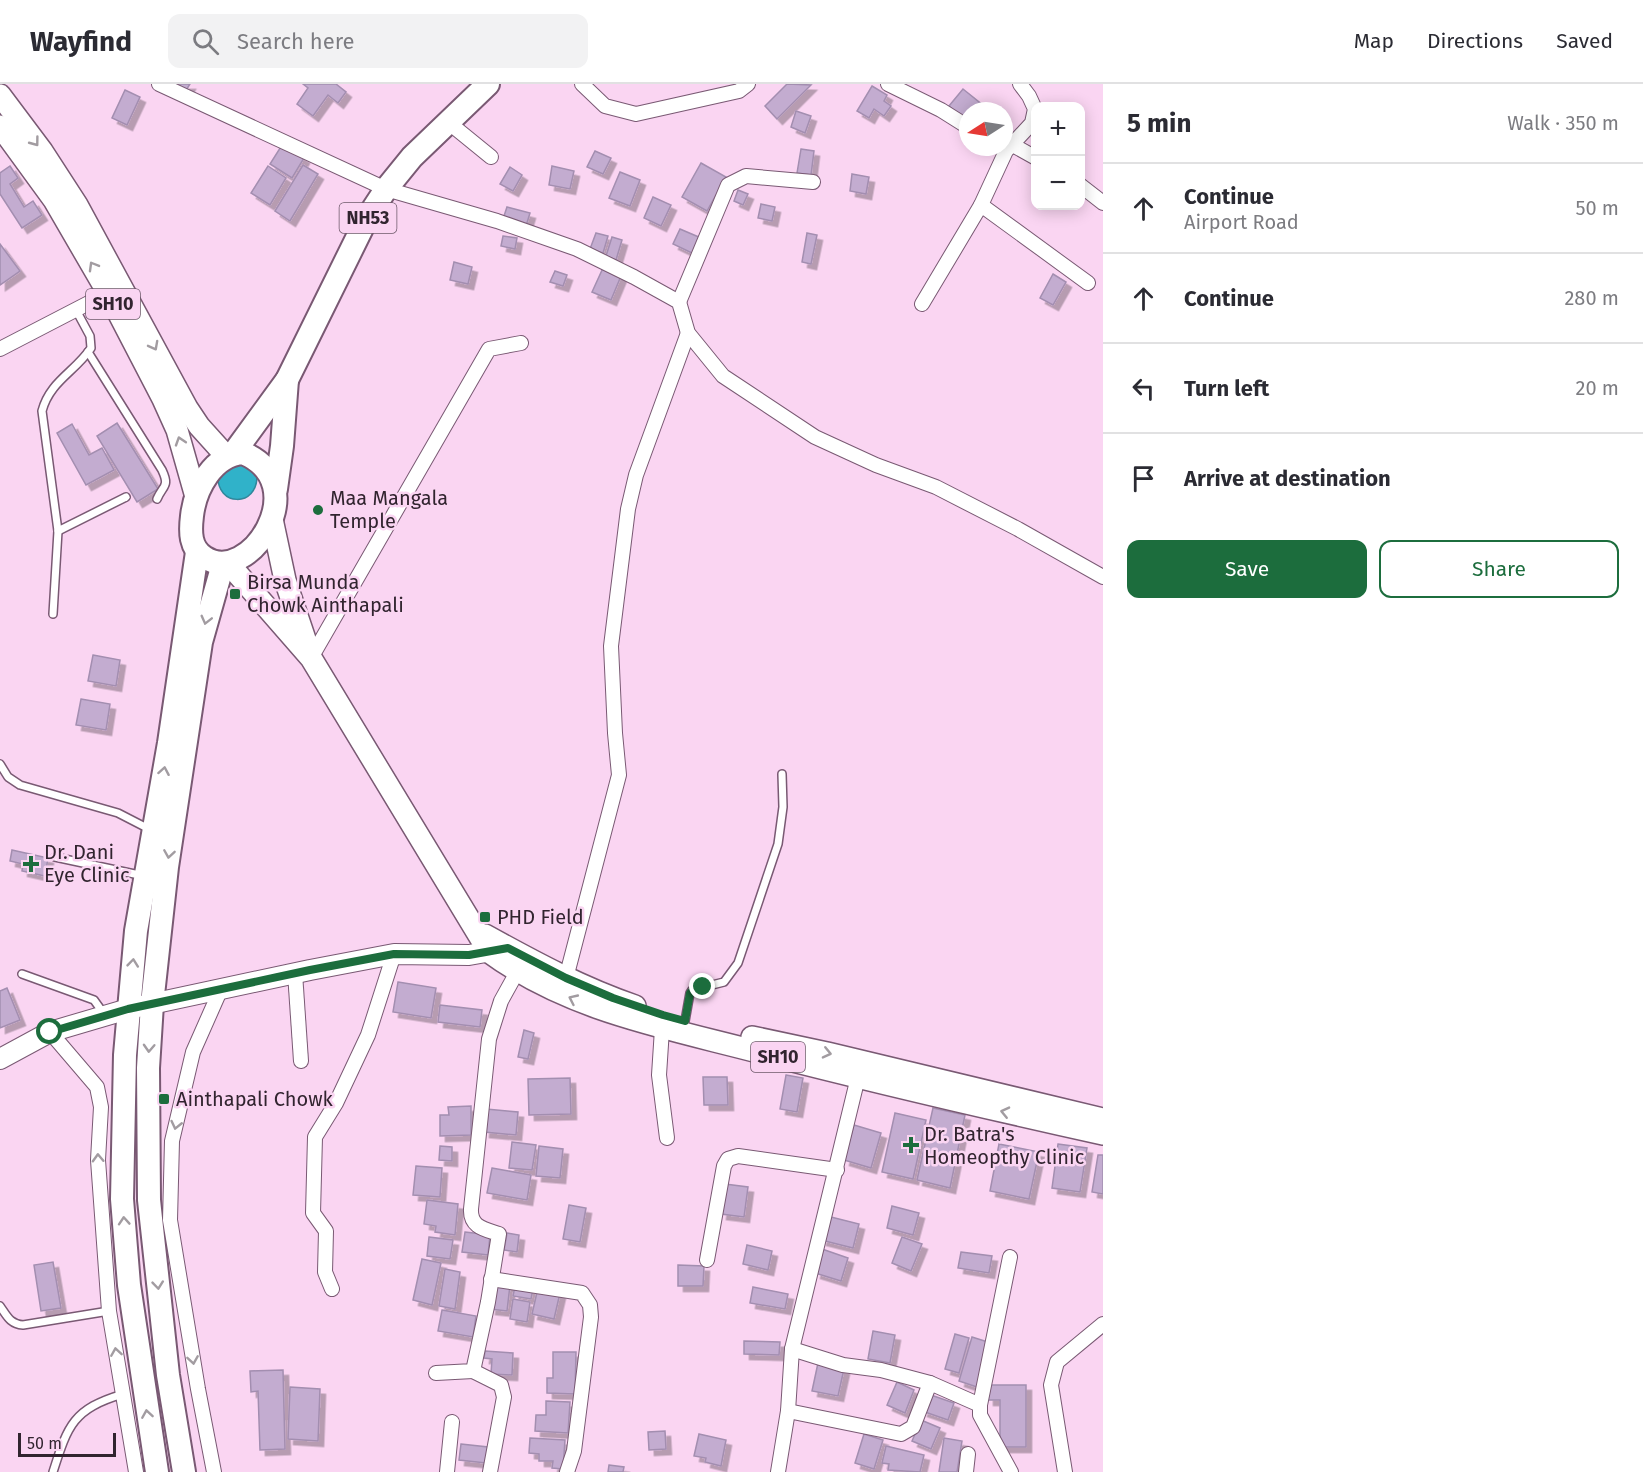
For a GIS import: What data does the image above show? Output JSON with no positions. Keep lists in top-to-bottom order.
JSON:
{
  "streets": {
    "highway": ["NH53"],
    "main road": ["SH10"]
  },
  "crossings": [
    ["NH53", "SH10"]
  ],
  "places": {
    "other": ["Maa Mangala Temple"],
    "transit": ["Birsa Munda Chowk Ainthapali", "PHD Field", "Ainthapali Chowk"],
    "health": ["Dr. Dani Eye Clinic", "Dr. Batra's Homeopthy Clinic"]
  },
  "scale_bar": "50 m",
  "north": "left",
  "page": {
    "header": "Wayfind",
    "search": "Search here",
    "nav": ["Map", "Directions", "Saved"],
    "heading": ["5 min", "Walk · 350 m"],
    "map_buttons": ["+", "−"],
    "list": [
      ["Continue", "Airport Road", "50 m"],
      ["Continue", "280 m"],
      ["Turn left", "20 m"],
      "Arrive at destination"
    ],
    "buttons": ["Save", "Share"],
    "scale": "50 m"
  }
}
